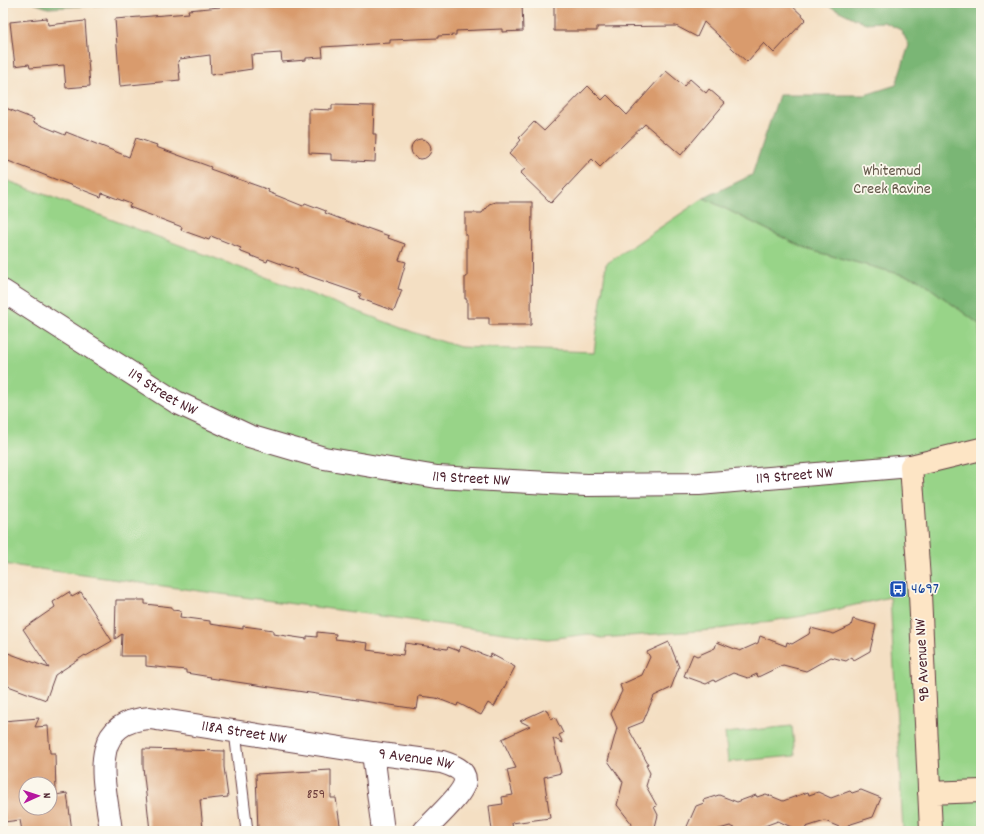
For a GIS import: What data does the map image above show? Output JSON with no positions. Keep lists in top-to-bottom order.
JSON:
{
  "streets": {
    "street": [
      "119 Street NW",
      "9B Avenue NW",
      "118A Street NW",
      "9 Avenue NW"
    ]
  },
  "crossings": [
    ["119 Street NW", "9B Avenue NW"],
    ["118A Street NW", "9 Avenue NW"]
  ],
  "parks": ["Whitemud Creek Ravine"],
  "places": {
    "bus stop": ["4697"]
  },
  "house_numbers": ["859"],
  "north": "right"
}
